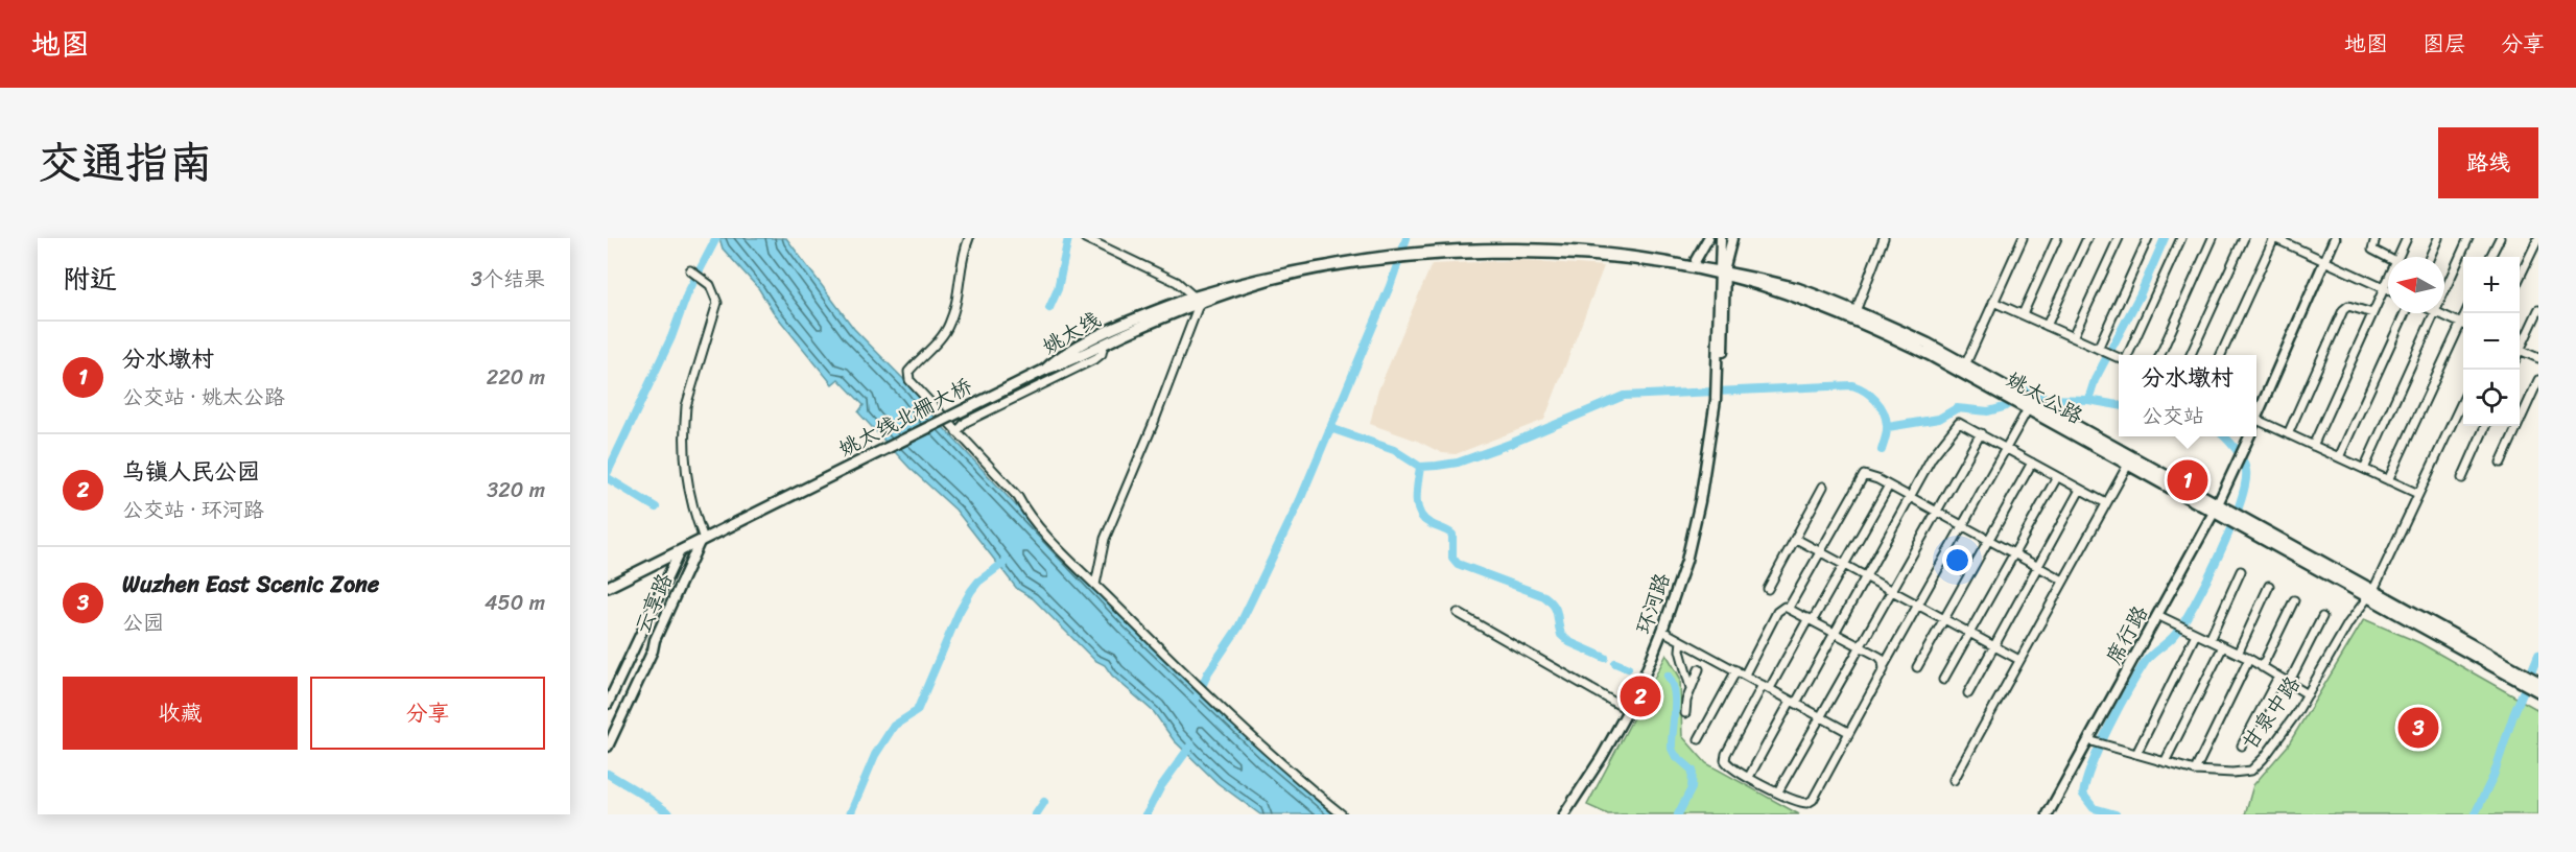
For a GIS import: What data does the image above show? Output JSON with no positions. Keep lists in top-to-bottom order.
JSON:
{
  "streets": {
    "main road": ["姚太线", "姚太公路", "姚太线北栅大桥"],
    "street": [
      "云享路",
      "环河路",
      "席行路",
      "甘泉中路"
    ]
  },
  "crossings": [
    ["姚太线", "姚太公路"],
    ["姚太线", "姚太线北栅大桥"],
    ["姚太线", "环河路"],
    ["姚太公路", "环河路"],
    ["姚太公路", "席行路"],
    ["姚太公路", "甘泉中路"],
    ["姚太线北栅大桥", "云享路"],
    ["席行路", "甘泉中路"]
  ],
  "north": "left",
  "page": {
    "header": "地图",
    "nav": ["地图", "图层", "分享"],
    "title": "交通指南",
    "buttons": [
      "路线",
      ["收藏", "分享"]
    ],
    "heading": ["附近", "3个结果"],
    "map_buttons": ["+", "−"],
    "list": [
      {
        "mark": "1",
        "name": "分水墩村",
        "note": "公交站 · 姚太公路",
        "value": "220 m"
      },
      {
        "mark": "2",
        "name": "乌镇人民公园",
        "note": "公交站 · 环河路",
        "value": "320 m"
      },
      {
        "mark": "3",
        "name": "Wuzhen East Scenic Zone",
        "note": "公园",
        "value": "450 m"
      }
    ],
    "popup": ["分水墩村", "公交站"],
    "pins": ["1", "2", "3"]
  }
}
